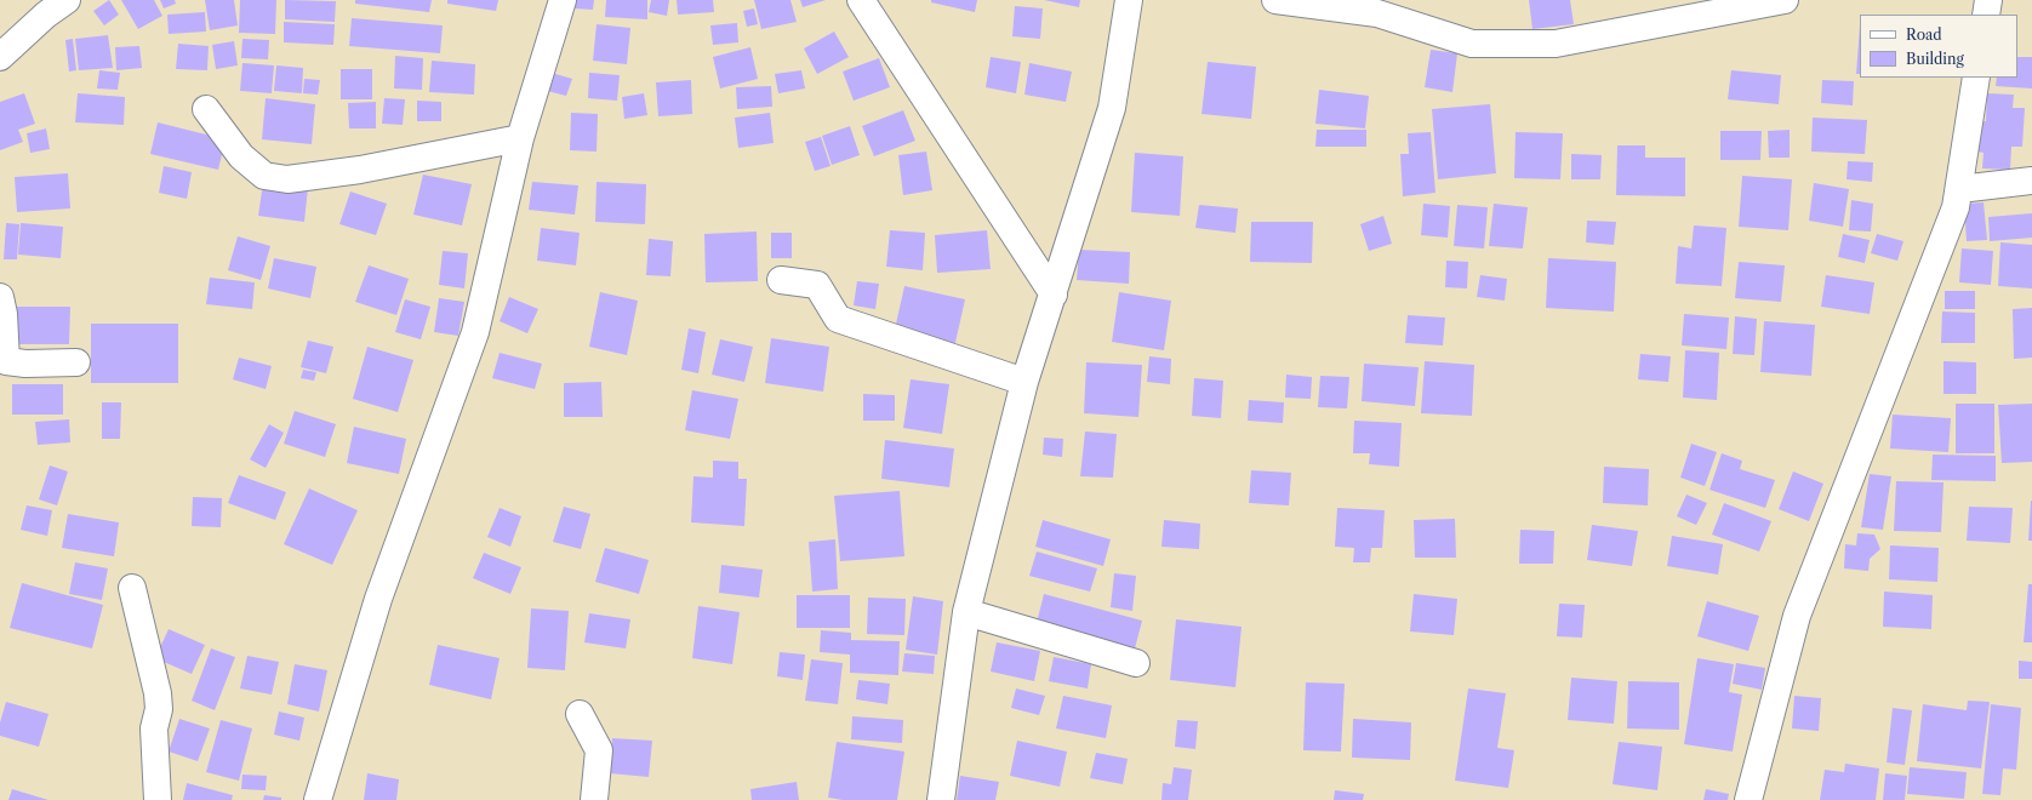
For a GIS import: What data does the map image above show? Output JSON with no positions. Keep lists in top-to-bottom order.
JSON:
{
  "legend": ["Road", "Building"]
}
